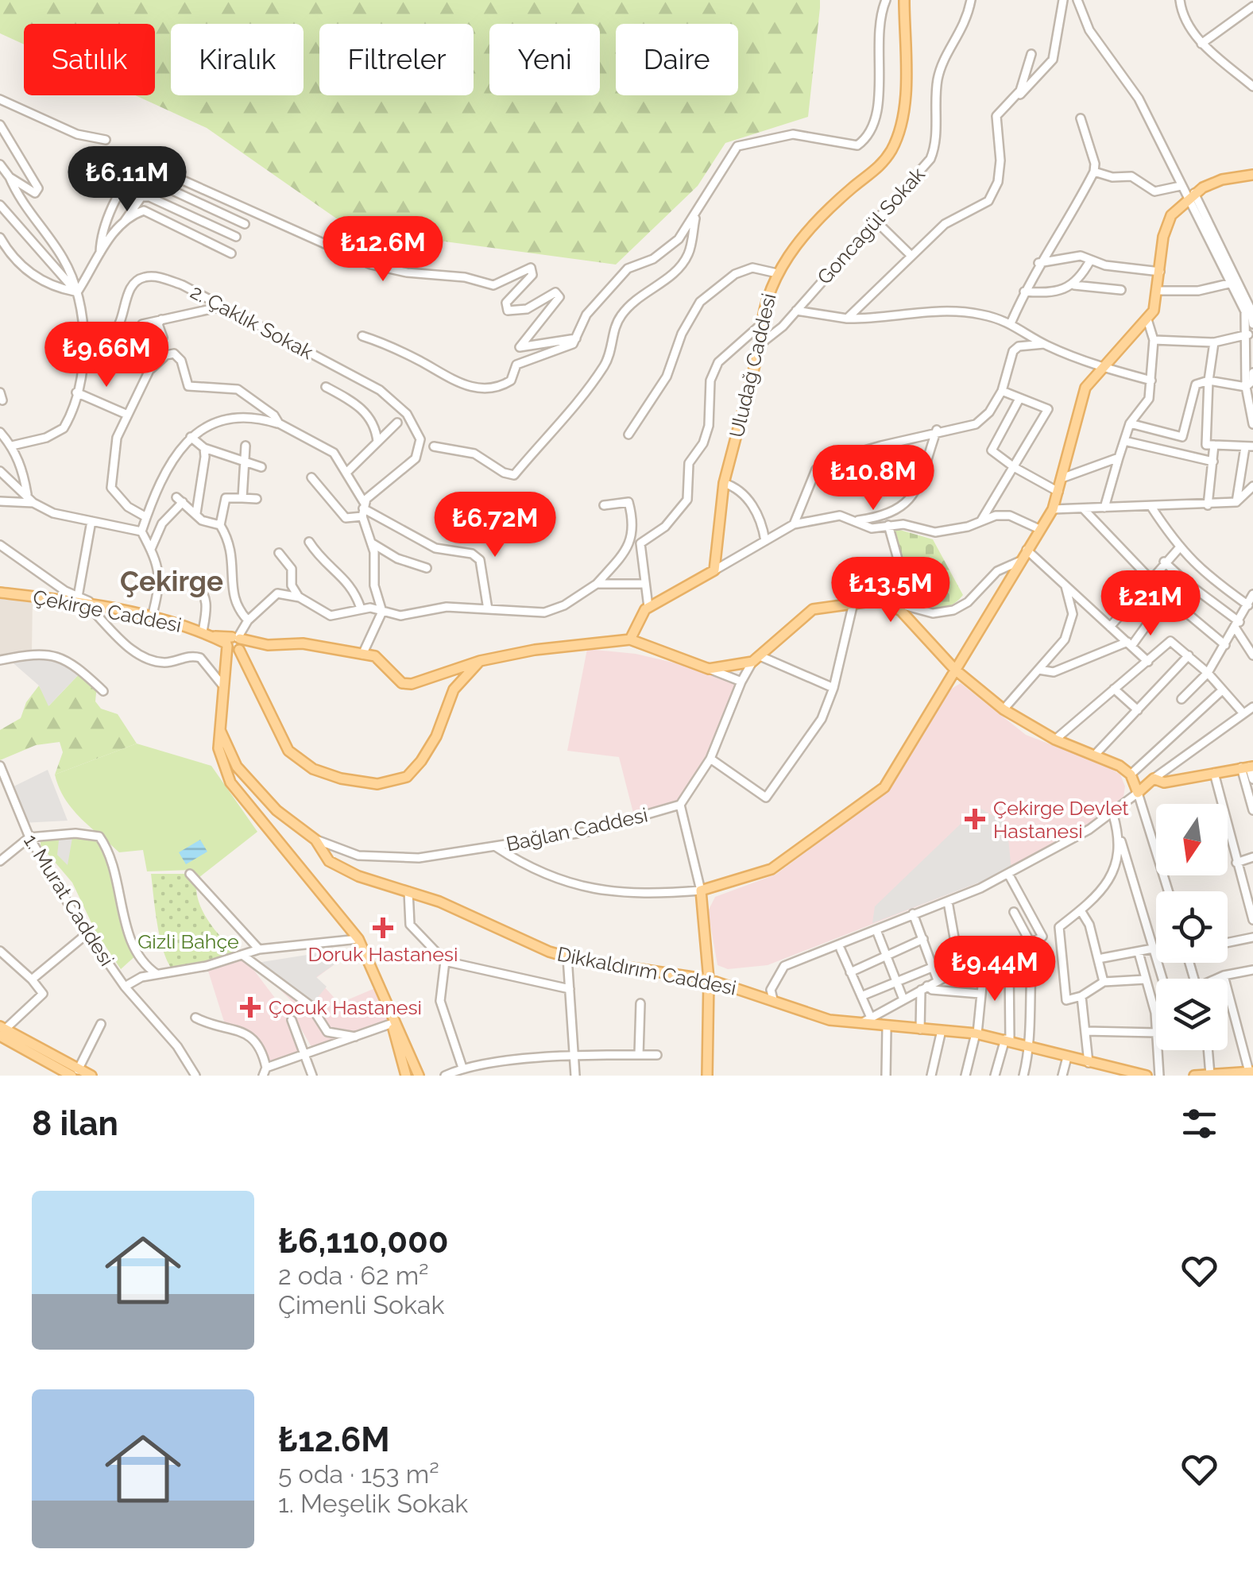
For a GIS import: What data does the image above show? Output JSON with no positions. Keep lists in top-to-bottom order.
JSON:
{
  "streets": {
    "main road": ["Uludağ Caddesi", "Çekirge Caddesi", "Dikkaldırım Caddesi"],
    "street": [
      "Goncagül Sokak",
      "2. Çaklık Sokak",
      "Bağlan Caddesi",
      "1. Murat Caddesi"
    ]
  },
  "crossings": [
    ["Goncagül Sokak", "Uludağ Caddesi"],
    ["Bağlan Caddesi", "Dikkaldırım Caddesi"]
  ],
  "districts": ["Çekirge"],
  "parks": ["Gizli Bahçe"],
  "places": {
    "health": ["Çekirge Devlet Hastanesi", "Doruk Hastanesi", "Çocuk Hastanesi"]
  },
  "north": "bottom",
  "page": {
    "chip": [
      "Satılık",
      "Kiralık",
      "Filtreler",
      "Yeni",
      "Daire"
    ],
    "price": [
      "₺6.11M",
      "₺12.6M",
      "₺9.66M",
      "₺10.8M",
      "₺6.72M",
      "₺13.5M",
      "₺21M",
      "₺9.44M"
    ],
    "heading": "8 ilan",
    "list": [
      {
        "name": "₺6,110,000",
        "note": "2 oda · 62 m² · Çimenli Sokak"
      },
      {
        "name": "₺12.6M",
        "note": "5 oda · 153 m² · 1. Meşelik Sokak"
      }
    ]
  }
}
